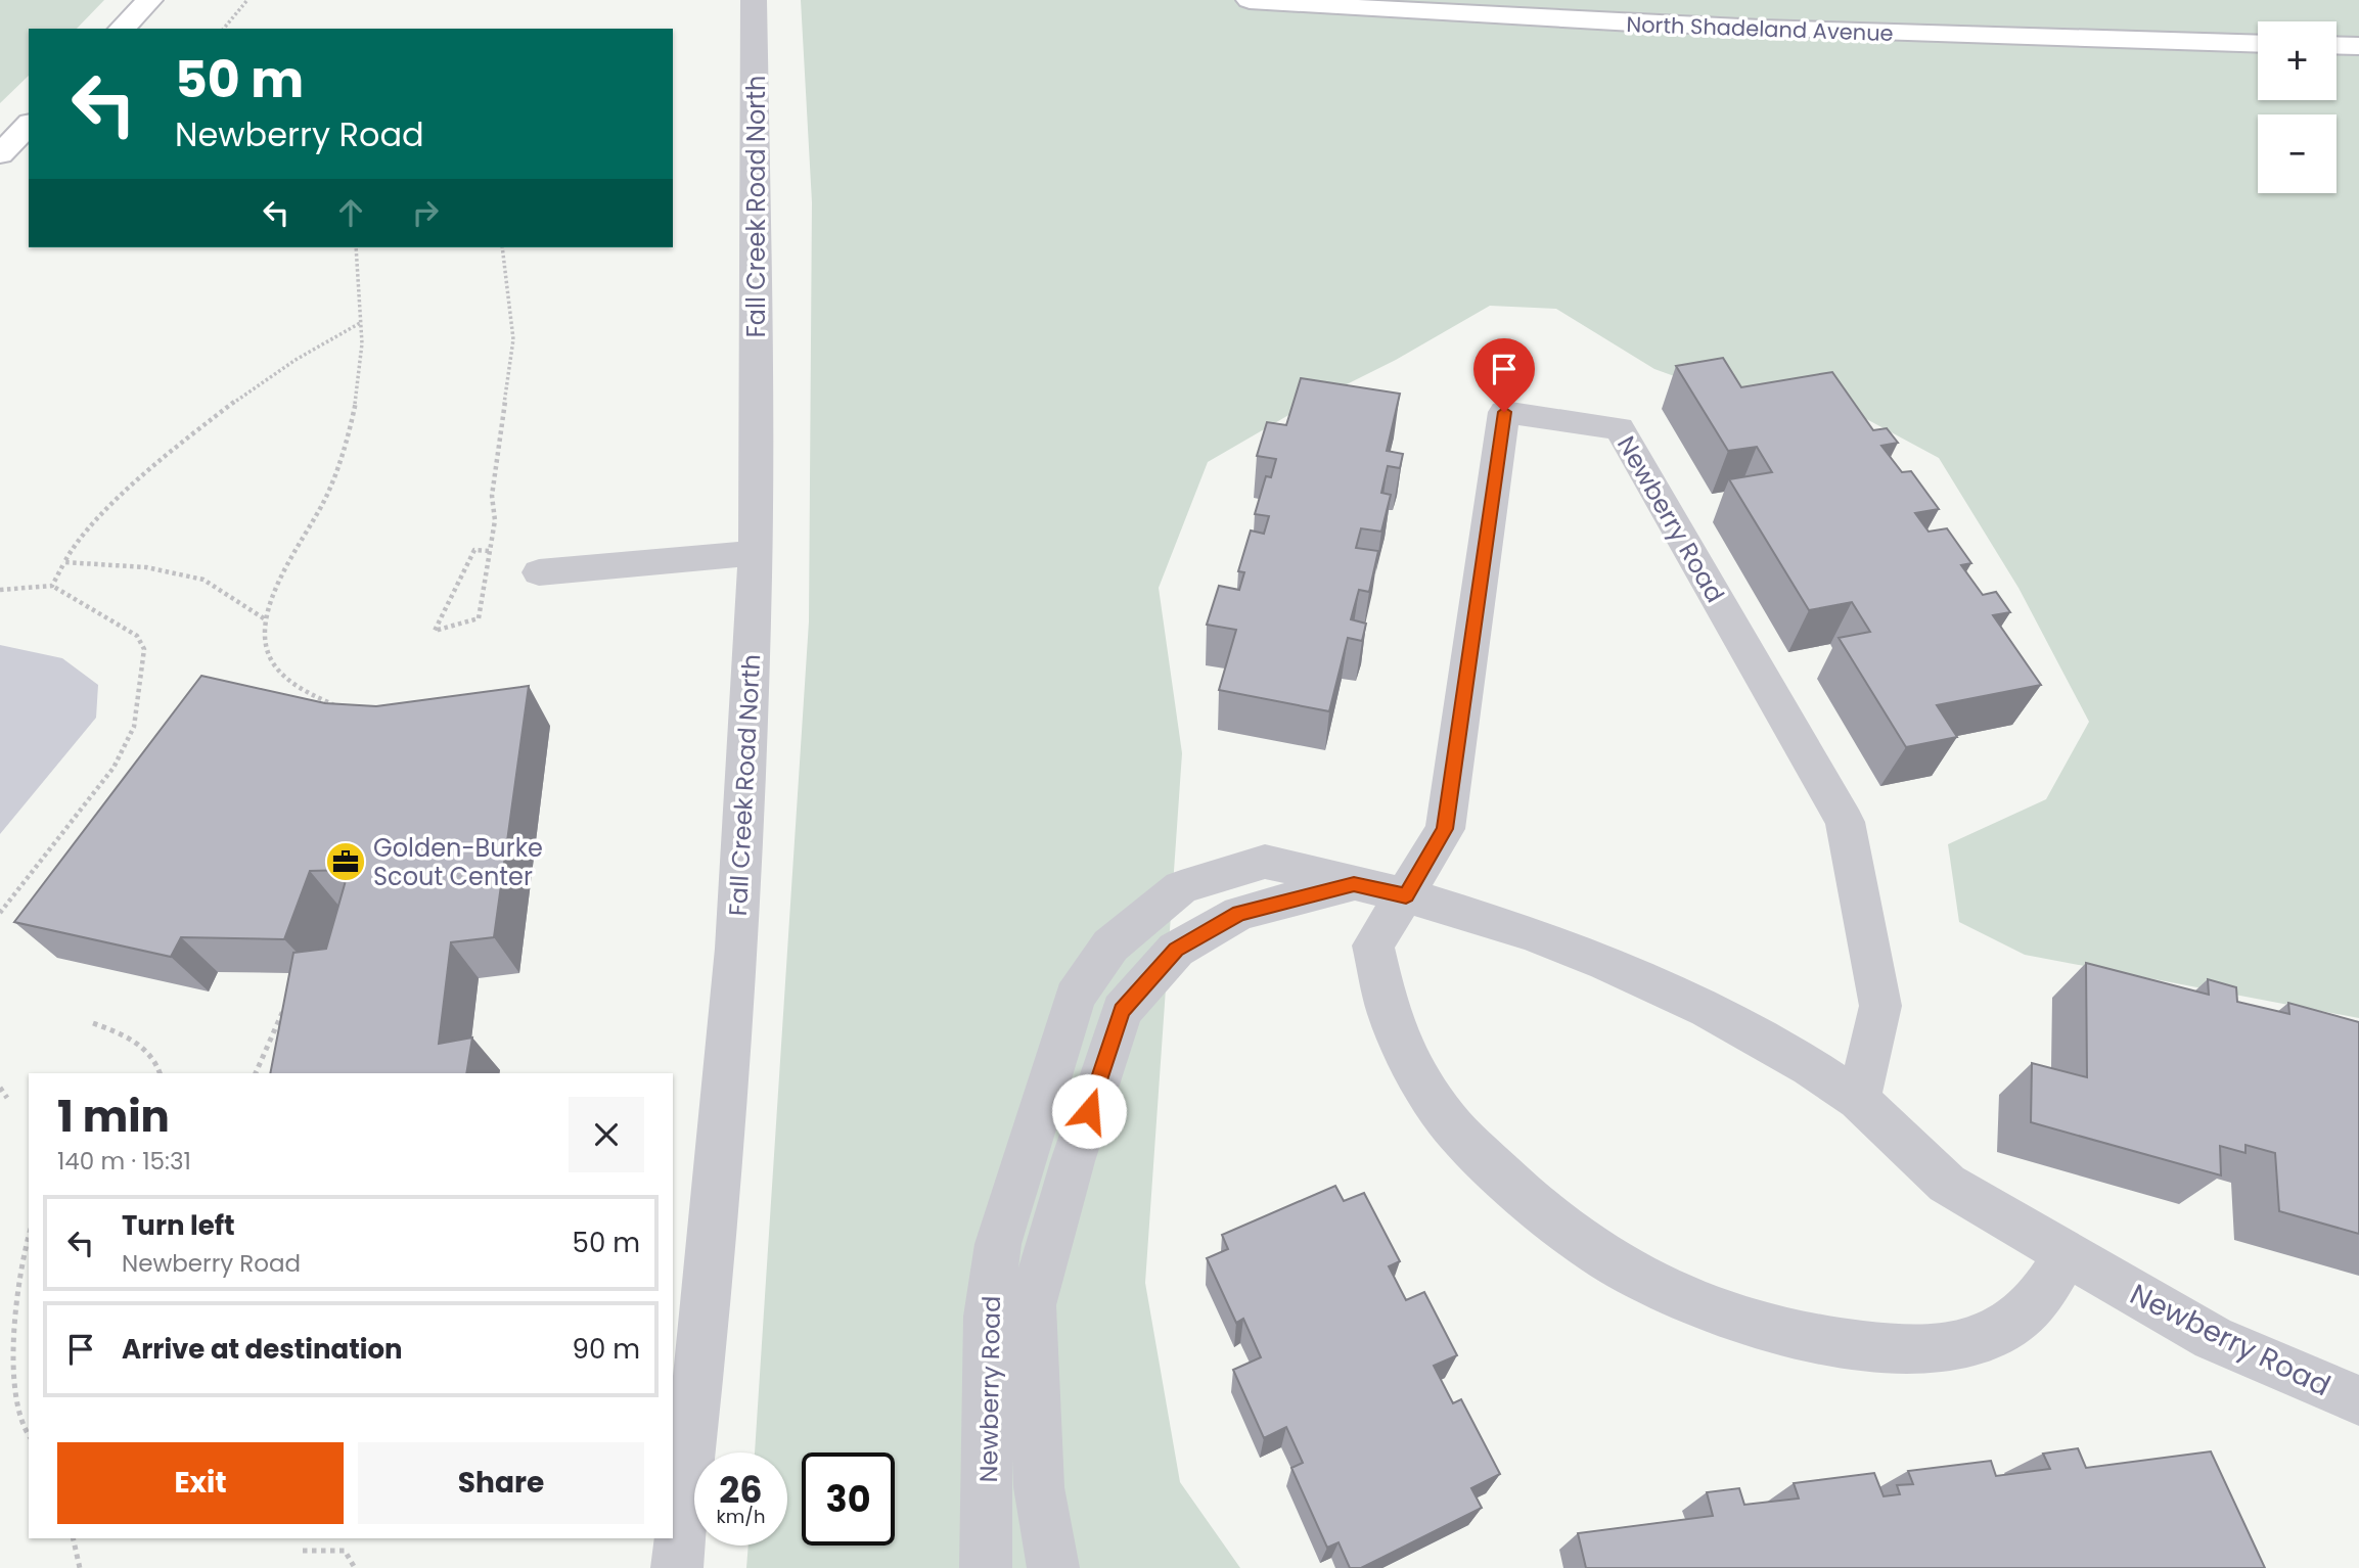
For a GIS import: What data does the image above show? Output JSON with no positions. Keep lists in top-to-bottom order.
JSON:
{
  "streets": {
    "main road": ["North Shadeland Avenue"],
    "street": ["Fall Creek Road North", "Newberry Road"]
  },
  "places": {
    "office": ["Golden-Burke Scout Center"]
  },
  "page": {
    "map_buttons": ["+", "−"],
    "turn": ["50 m", "Newberry Road"],
    "heading": ["1 min", "140 m · 15:31"],
    "list": [
      {
        "name": "Turn left",
        "note": "Newberry Road",
        "value": "50 m"
      },
      {
        "name": "Arrive at destination",
        "value": "90 m"
      }
    ],
    "buttons": ["Exit", "Share"],
    "speed": "26 km/h",
    "limit": "30"
  }
}
